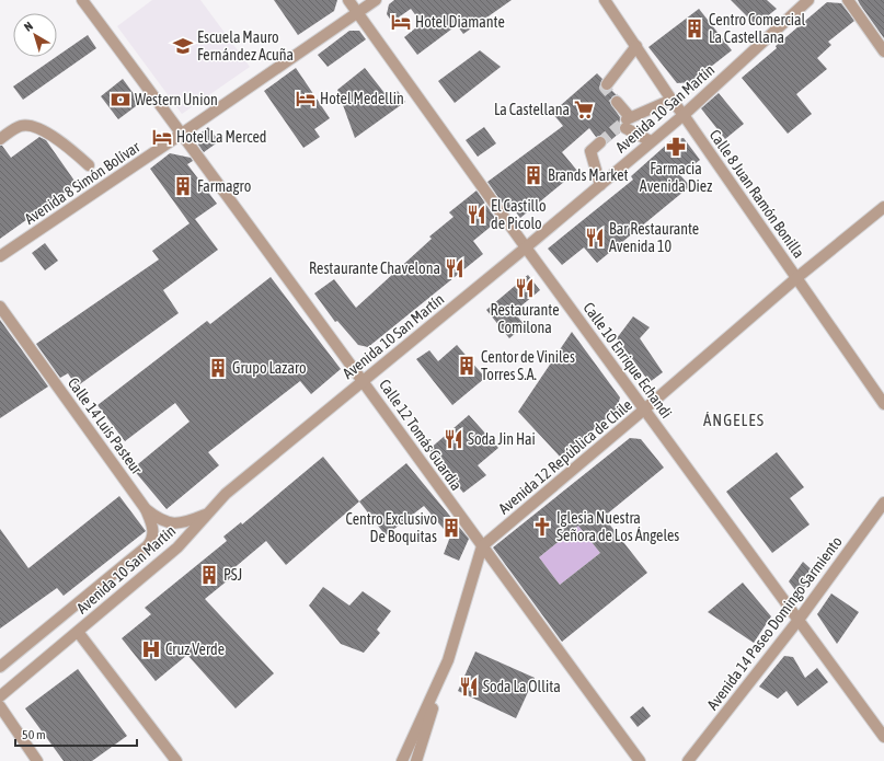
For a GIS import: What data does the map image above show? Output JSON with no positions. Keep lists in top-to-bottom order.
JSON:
{
  "streets": {
    "street": [
      "Avenida 10 San Martín",
      "Avenida 8 Simón Bolívar",
      "Calle 8 Juan Ramón Bonilla",
      "Calle 10 Enrique Echandi",
      "Calle 14 Luis Pasteur",
      "Calle 12 Tomás Guardia",
      "Avenida 12 República de Chile",
      "Avenida 14 Paseo Domingo Sarmiento"
    ]
  },
  "crossings": [
    ["Avenida 10 San Martín", "Calle 8 Juan Ramón Bonilla"],
    ["Avenida 10 San Martín", "Calle 10 Enrique Echandi"],
    ["Avenida 10 San Martín", "Calle 14 Luis Pasteur"],
    ["Avenida 10 San Martín", "Calle 12 Tomás Guardia"],
    ["Avenida 8 Simón Bolívar", "Calle 10 Enrique Echandi"],
    ["Avenida 8 Simón Bolívar", "Calle 12 Tomás Guardia"],
    ["Calle 8 Juan Ramón Bonilla", "Avenida 12 República de Chile"],
    ["Calle 10 Enrique Echandi", "Avenida 12 República de Chile"],
    ["Calle 10 Enrique Echandi", "Avenida 14 Paseo Domingo Sarmiento"],
    ["Calle 12 Tomás Guardia", "Avenida 12 República de Chile"]
  ],
  "districts": ["ÁNGELES"],
  "places": {
    "hotel": ["Hotel Diamante", "Hotel Medellin", "Hotel La Merced"],
    "building": [
      "Centro Comercial La Castellana",
      "Brands Market",
      "Farmagro",
      "Centor de Viniles Torres S.A.",
      "Grupo Lazaro",
      "Centro Exclusivo De Boquitas",
      "PSJ"
    ],
    "school or university": ["Escuela Mauro Fernández Acuña"],
    "bank": ["Western Union"],
    "supermarket": ["La Castellana"],
    "pharmacy": ["Farmacia Avenida Diez"],
    "restaurant": [
      "El Castillo de Picolo",
      "Bar Restaurante Avenida 10",
      "Restaurante Chavelona",
      "Restaurante Comilona",
      "Soda Jin Hai",
      "Soda La Ollita"
    ],
    "church": ["Iglesia Nuestra Señora de Los Ángeles"],
    "hospital": ["Cruz Verde"]
  },
  "scale_bar": "50 m",
  "north": "top left"
}
